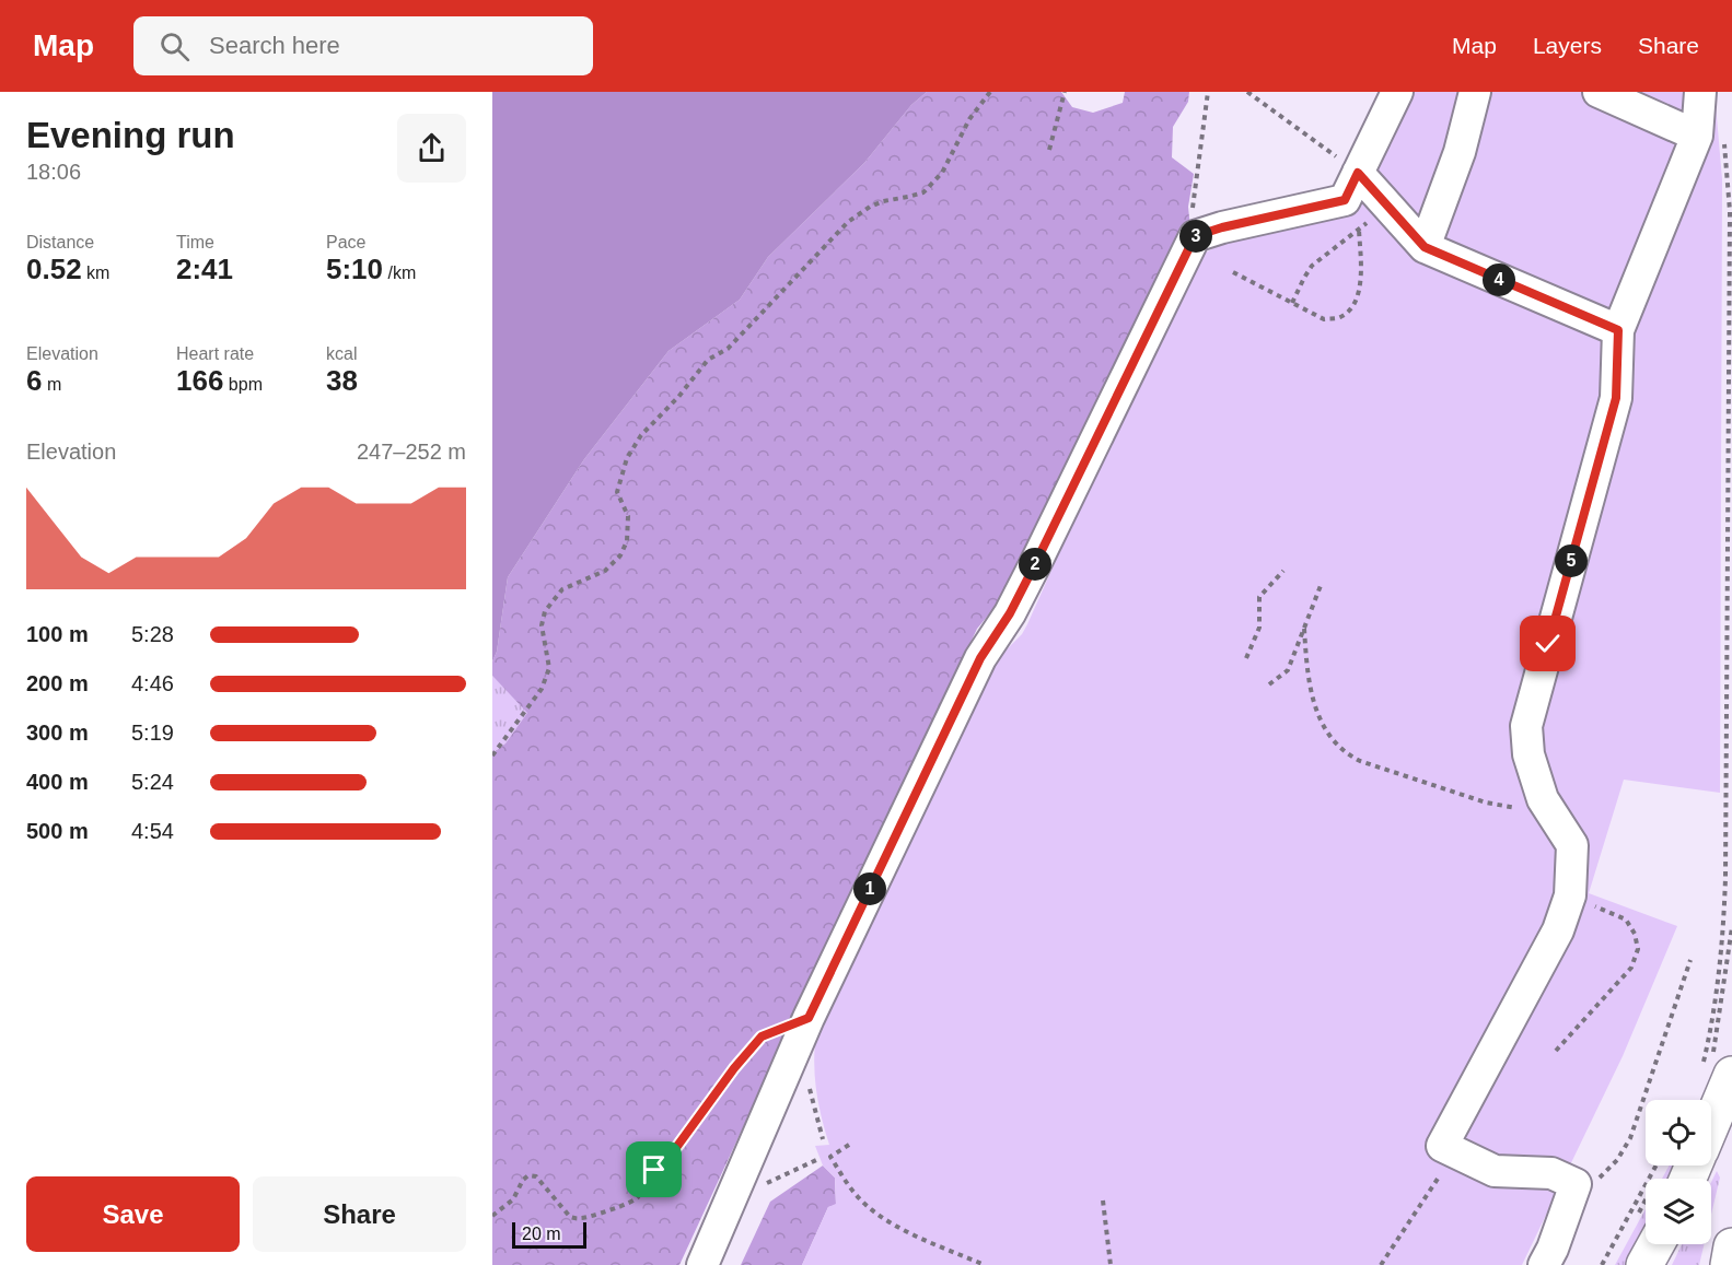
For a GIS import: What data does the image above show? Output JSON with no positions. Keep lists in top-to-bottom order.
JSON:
{
  "scale_bar": "20 m",
  "page": {
    "header": "Map",
    "search": "Search here",
    "nav": ["Map", "Layers", "Share"],
    "heading": ["Evening run", "18:06"],
    "stats": [
      ["Distance", "0.52 km"],
      ["Time", "2:41"],
      ["Pace", "5:10 /km"],
      ["Elevation", "6 m"],
      ["Heart rate", "166 bpm"],
      ["kcal", "38"]
    ],
    "pins": [
      "3",
      "4",
      "5",
      "2",
      "1"
    ],
    "chart": ["Elevation", "247–252 m"],
    "list": [
      {
        "name": "100 m",
        "note": "5:28"
      },
      {
        "name": "200 m",
        "note": "4:46"
      },
      {
        "name": "300 m",
        "note": "5:19"
      },
      {
        "name": "400 m",
        "note": "5:24"
      },
      {
        "name": "500 m",
        "note": "4:54"
      }
    ],
    "buttons": ["Save", "Share"],
    "scale": "20 m"
  }
}
